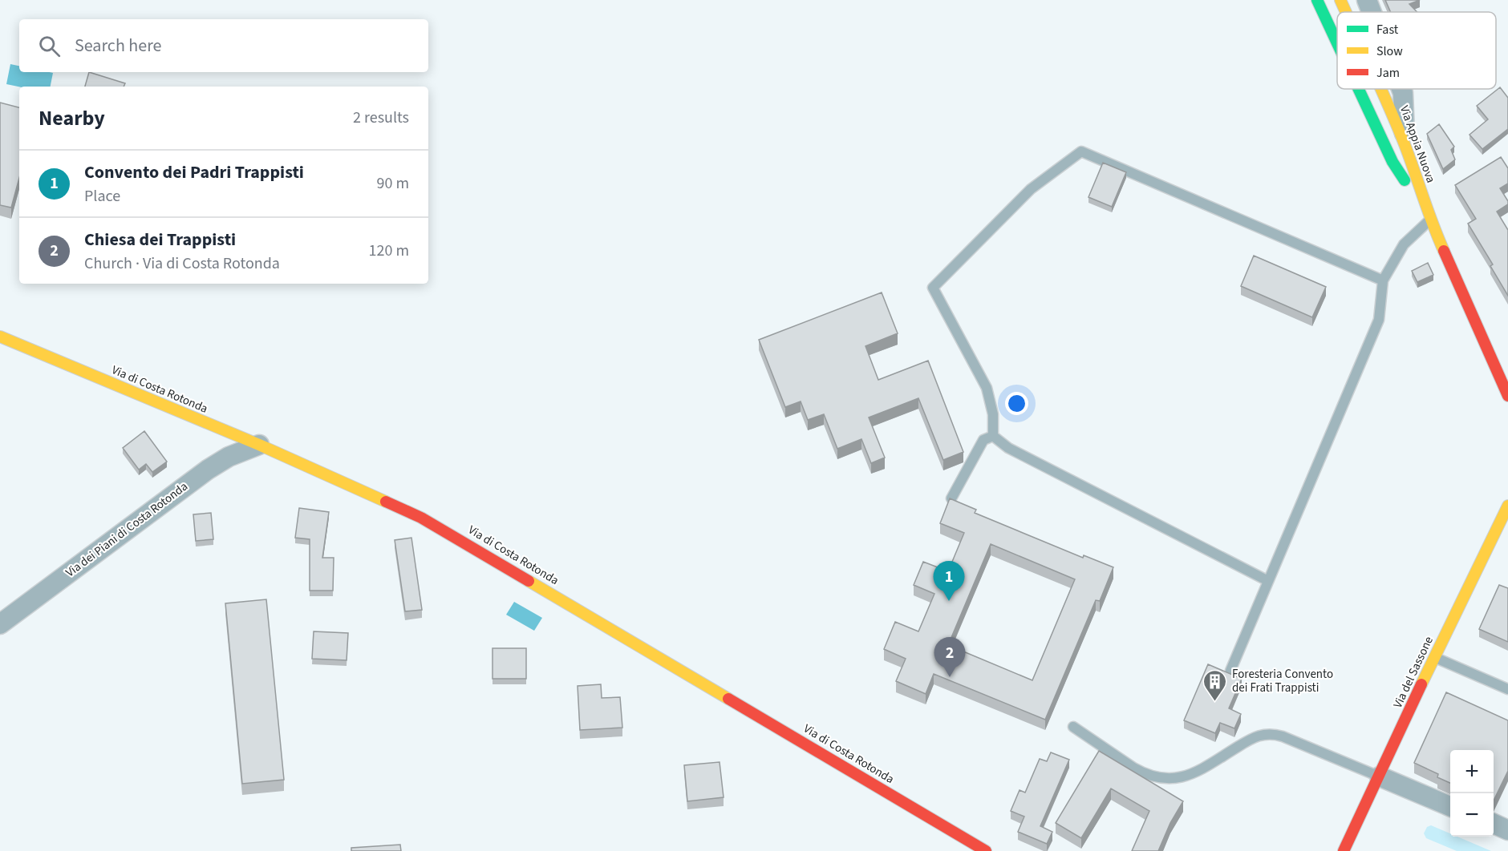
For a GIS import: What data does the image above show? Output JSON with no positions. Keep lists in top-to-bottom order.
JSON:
{
  "streets": {
    "main road": ["Via Appia Nuova", "Via di Costa Rotonda", "Via del Sassone"],
    "street": ["Via dei Piani di Costa Rotonda"]
  },
  "crossings": [
    ["Via di Costa Rotonda", "Via dei Piani di Costa Rotonda"]
  ],
  "places": {
    "building": ["Foresteria Convento dei Frati Trappisti"]
  },
  "legend": ["Fast", "Slow", "Jam"],
  "page": {
    "search": "Search here",
    "heading": ["Nearby", "2 results"],
    "list": [
      {
        "mark": "1",
        "name": "Convento dei Padri Trappisti",
        "note": "Place",
        "value": "90 m"
      },
      {
        "mark": "2",
        "name": "Chiesa dei Trappisti",
        "note": "Church · Via di Costa Rotonda",
        "value": "120 m"
      }
    ],
    "pins": ["1", "2"],
    "map_buttons": ["+", "−"]
  }
}
